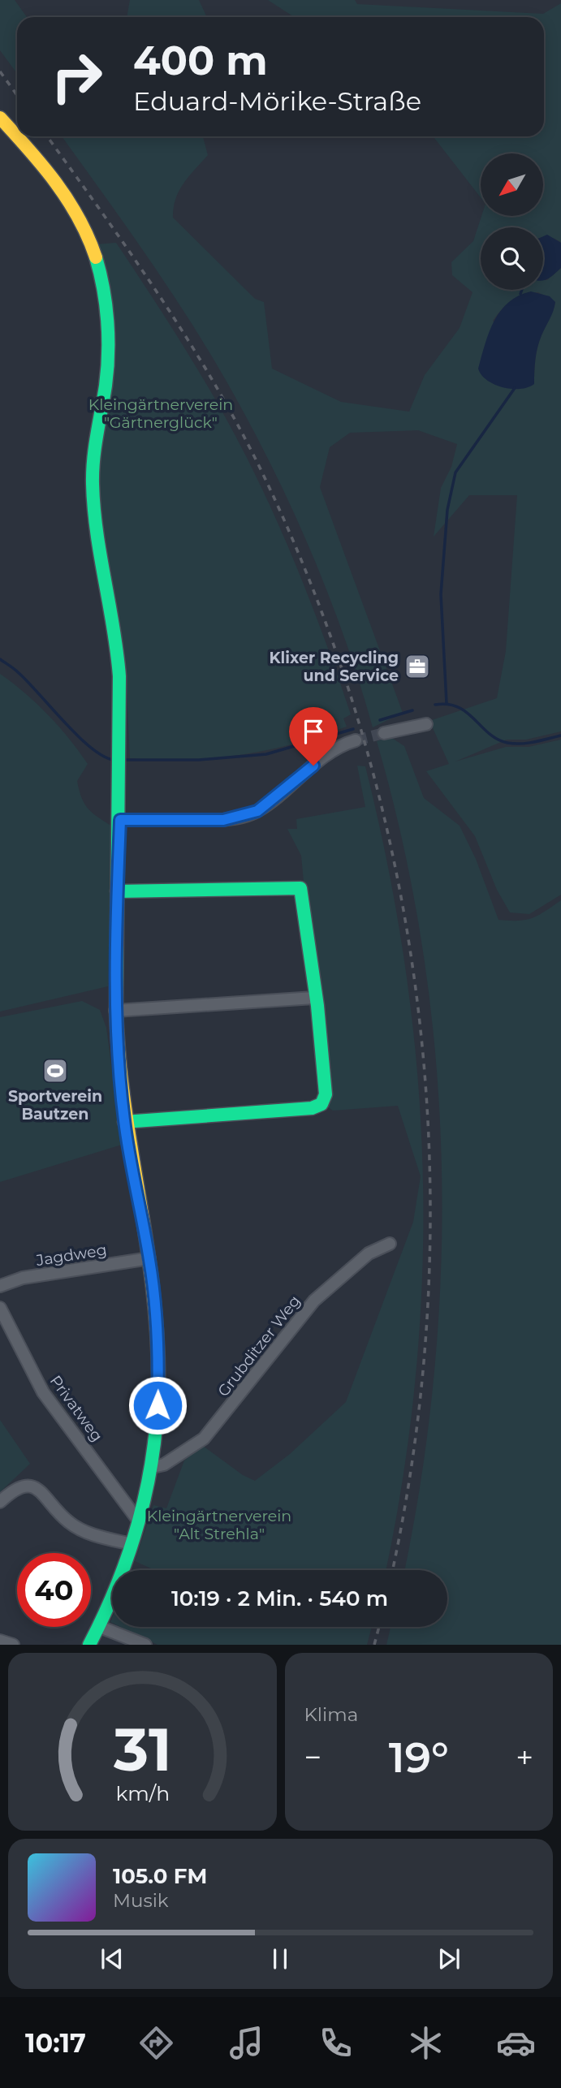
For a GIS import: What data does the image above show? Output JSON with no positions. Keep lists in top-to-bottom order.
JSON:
{
  "streets": {
    "street": ["Jagdweg", "Grubditzer Weg", "Privatweg"]
  },
  "parks": ["Kleingärtnerverein \"Gärtnerglück\"", "Kleingärtnerverein \"Alt Strehla\""],
  "places": {
    "office": ["Klixer Recycling und Service"],
    "sports": ["Sportverein Bautzen"]
  },
  "north": "bottom left",
  "page": {
    "turn": ["400 m", "Eduard-Mörike-Straße"],
    "limit": "40",
    "trip": "10:19 · 2 Min. · 540 m",
    "tile": "Klima",
    "heat": ["−", "19°", "+"],
    "song": ["105.0 FM", "Musik"],
    "tabs": "10:17",
    "gauge": ["31", "km/h"]
  }
}
